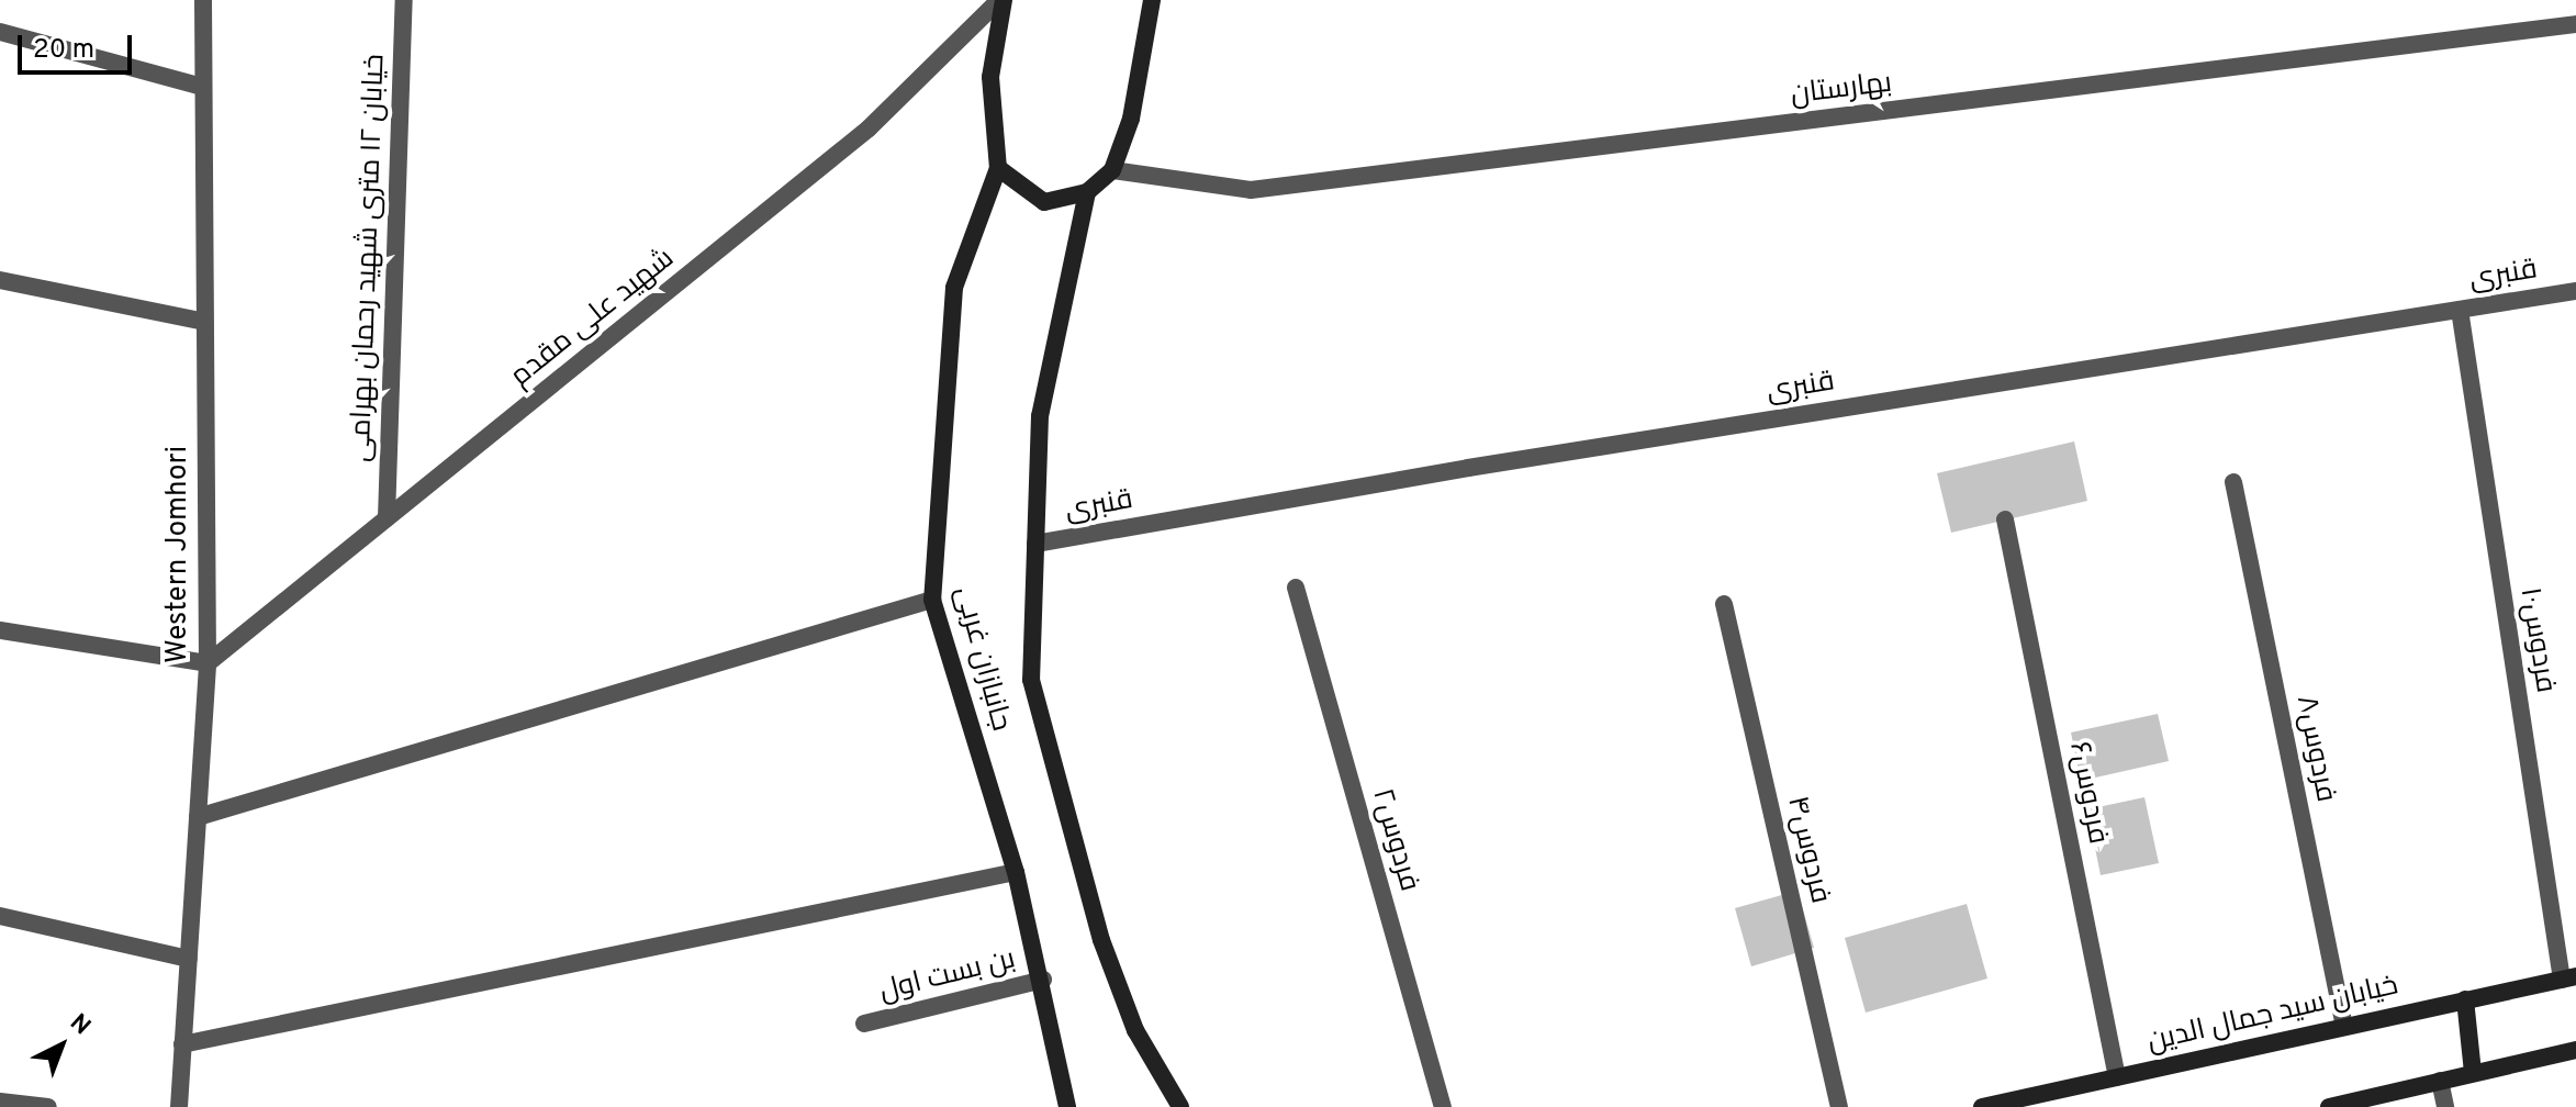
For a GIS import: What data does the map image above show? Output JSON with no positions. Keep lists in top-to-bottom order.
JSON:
{
  "streets": {
    "main road": ["جانبازان غربی", "خیابان سید جمال الدین"],
    "street": [
      "بهارستان",
      "خیابان ۱۲ متری شهید رحمان بهرامی",
      "قنبری",
      "شهید علی مقدم",
      "Western Jomhori",
      "فردوس۱۰",
      "فردوس۸",
      "فردوس۶",
      "فردوس۲",
      "فردوس۴",
      "بن بست اول"
    ]
  },
  "crossings": [
    ["خیابان ۱۲ متری شهید رحمان بهرامی", "شهید علی مقدم"],
    ["قنبری", "فردوس۱۰"],
    ["قنبری", "جانبازان غربی"],
    ["شهید علی مقدم", "Western Jomhori"],
    ["فردوس۱۰", "خیابان سید جمال الدین"],
    ["جانبازان غربی", "بن بست اول"],
    ["فردوس۸", "خیابان سید جمال الدین"],
    ["فردوس۶", "خیابان سید جمال الدین"]
  ],
  "scale_bar": "20 m",
  "north": "top right"
}
